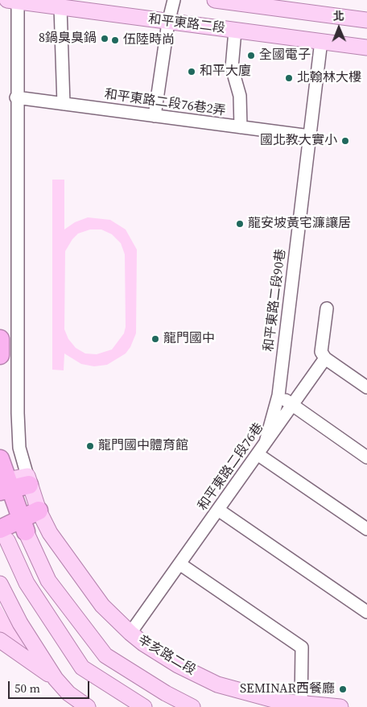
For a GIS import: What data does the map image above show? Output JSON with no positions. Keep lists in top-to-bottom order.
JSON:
{
  "streets": {
    "main road": ["和平東路二段", "辛亥路二段"],
    "street": ["和平東路二段76巷2弄", "和平東路二段90巷", "和平東路二段76巷"]
  },
  "crossings": [
    ["和平東路二段", "和平東路二段90巷"],
    ["和平東路二段76巷2弄", "和平東路二段90巷"],
    ["和平東路二段90巷", "和平東路二段76巷"],
    ["和平東路二段76巷", "辛亥路二段"]
  ],
  "places": [
    "8鍋臭臭鍋",
    "伍陸時尚",
    "全國電子",
    "和平大廈",
    "北翰林大樓",
    "國北教大實小",
    "龍安坡黃宅濂讓居",
    "龍門國中",
    "龍門國中體育館",
    "SEMINAR西餐廳"
  ],
  "scale_bar": "50 m",
  "north": "top"
}
